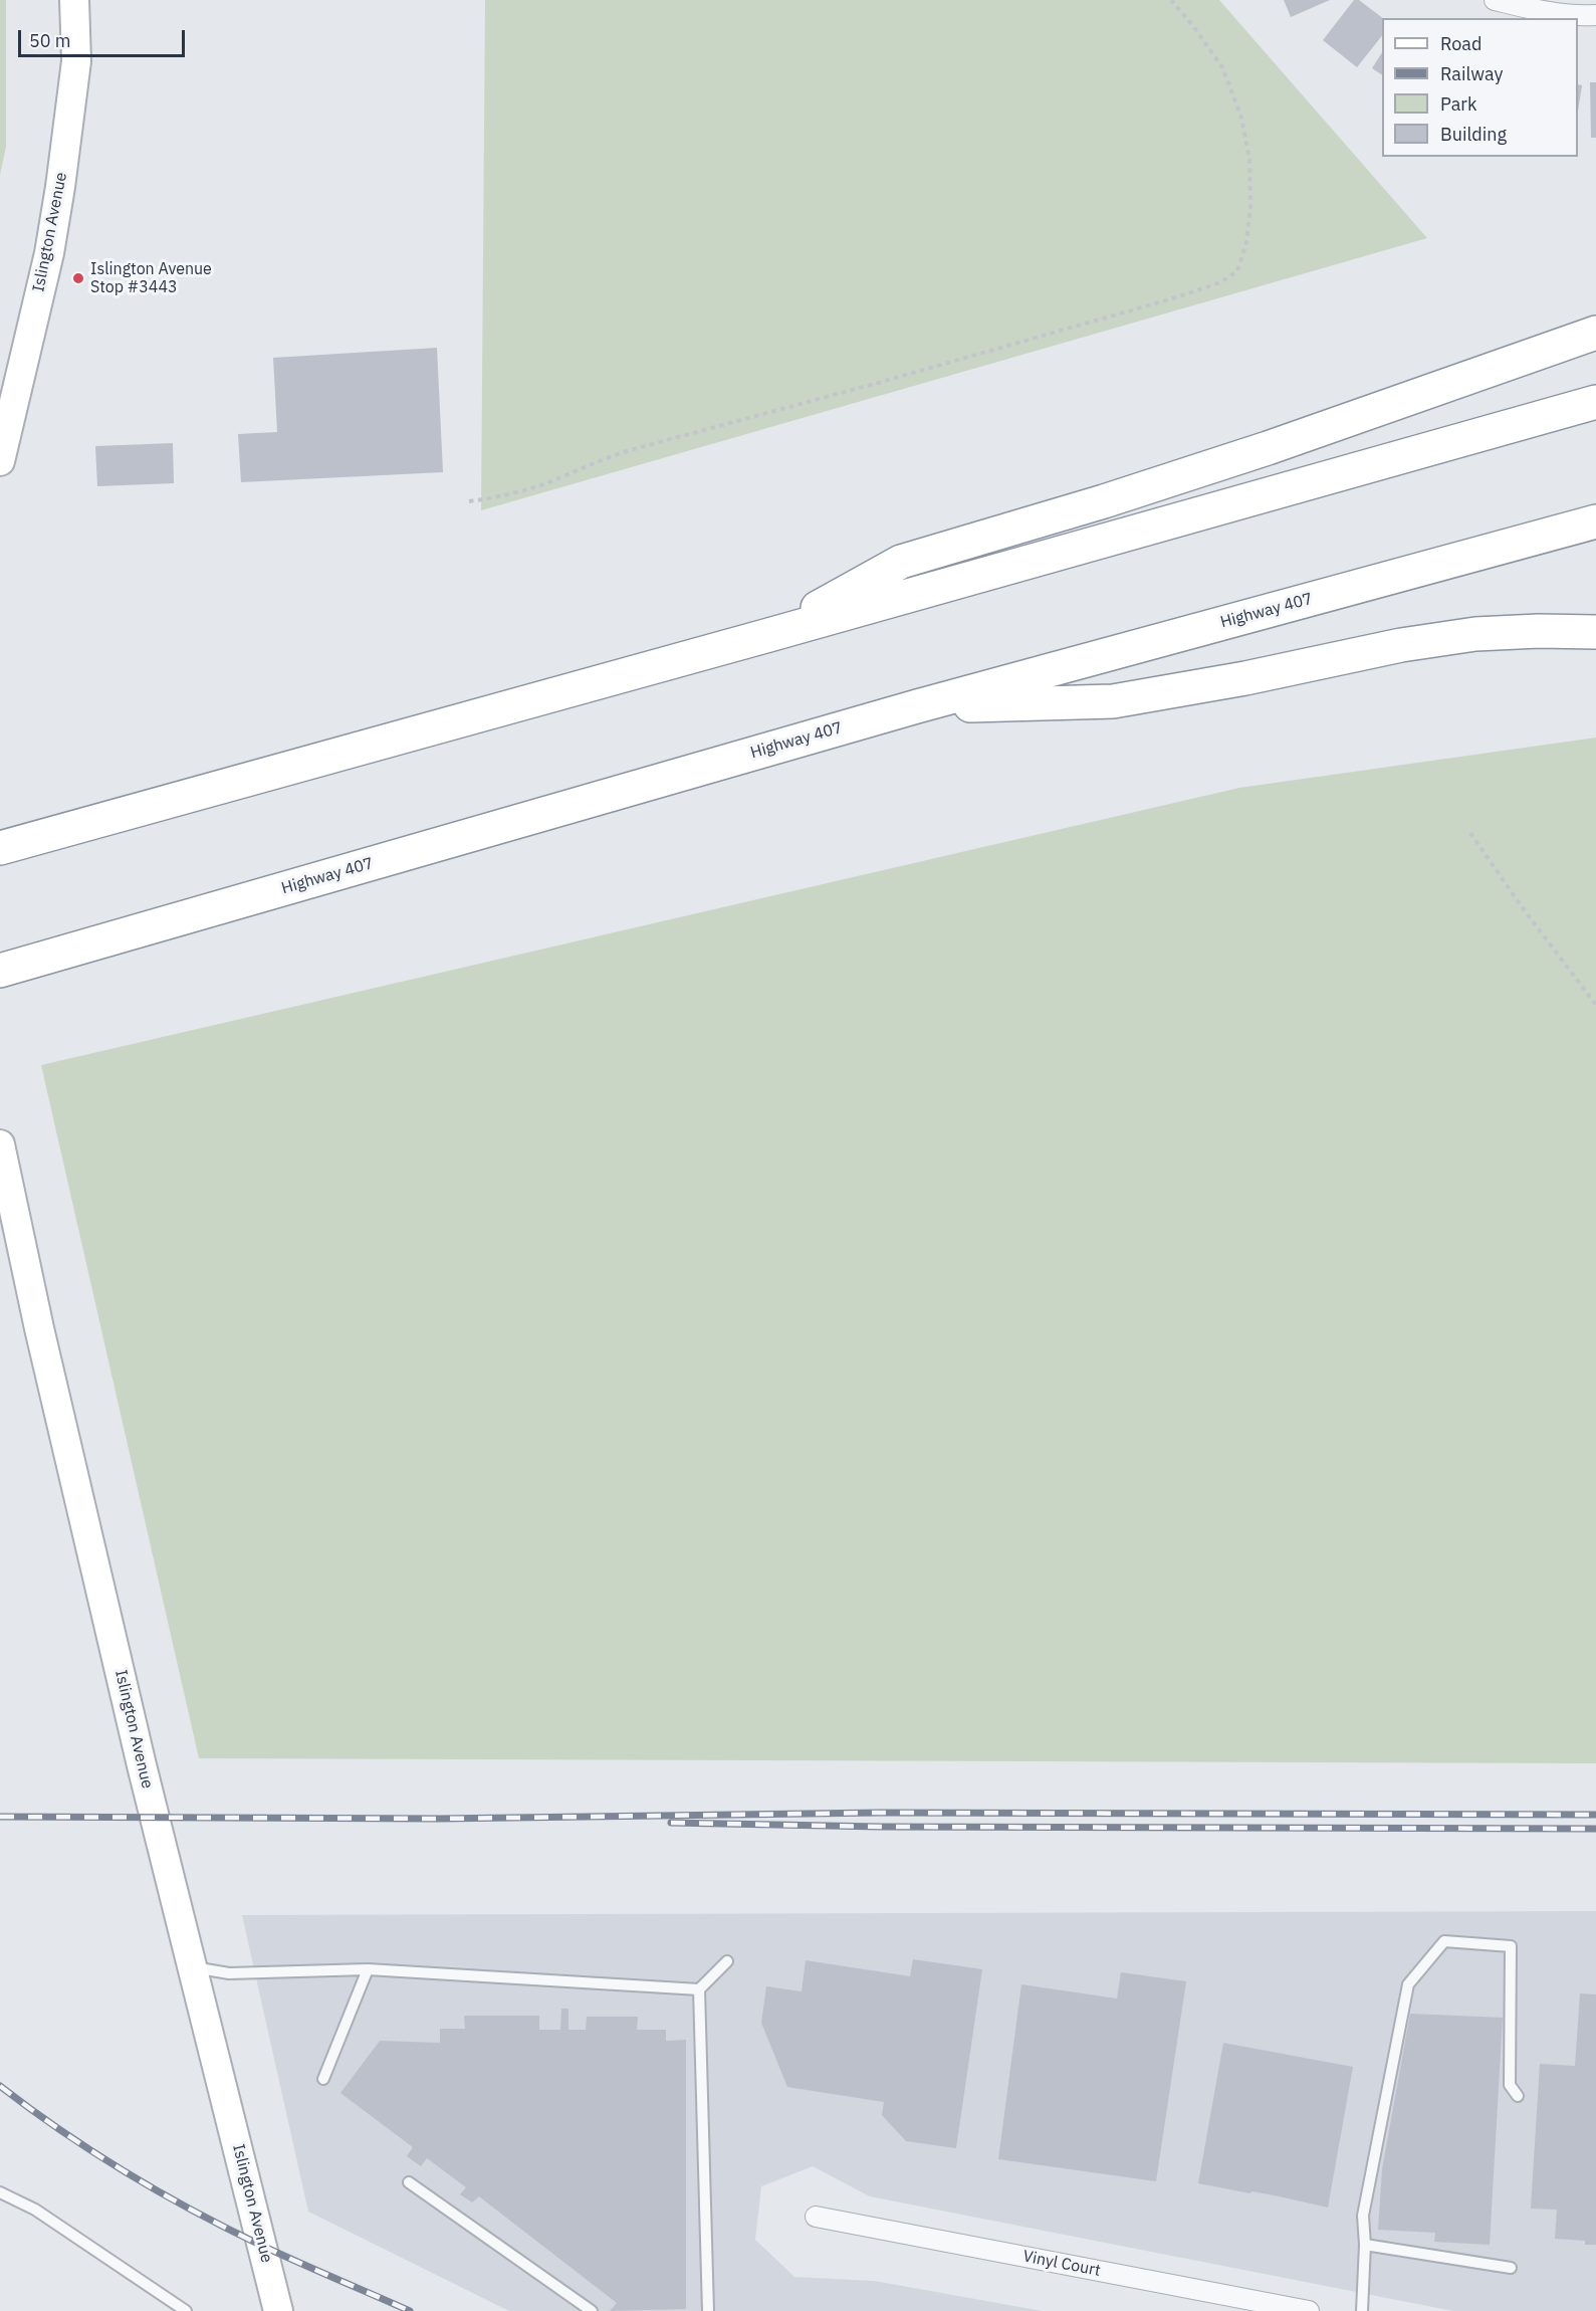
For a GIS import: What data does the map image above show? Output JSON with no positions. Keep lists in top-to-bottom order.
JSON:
{
  "streets": {
    "highway": ["Highway 407"],
    "main road": ["Islington Avenue"],
    "street": ["Vinyl Court"]
  },
  "places": ["Islington Avenue Stop #3443"],
  "legend": [
    "Road",
    "Railway",
    "Park",
    "Building"
  ],
  "scale_bar": "50 m"
}
